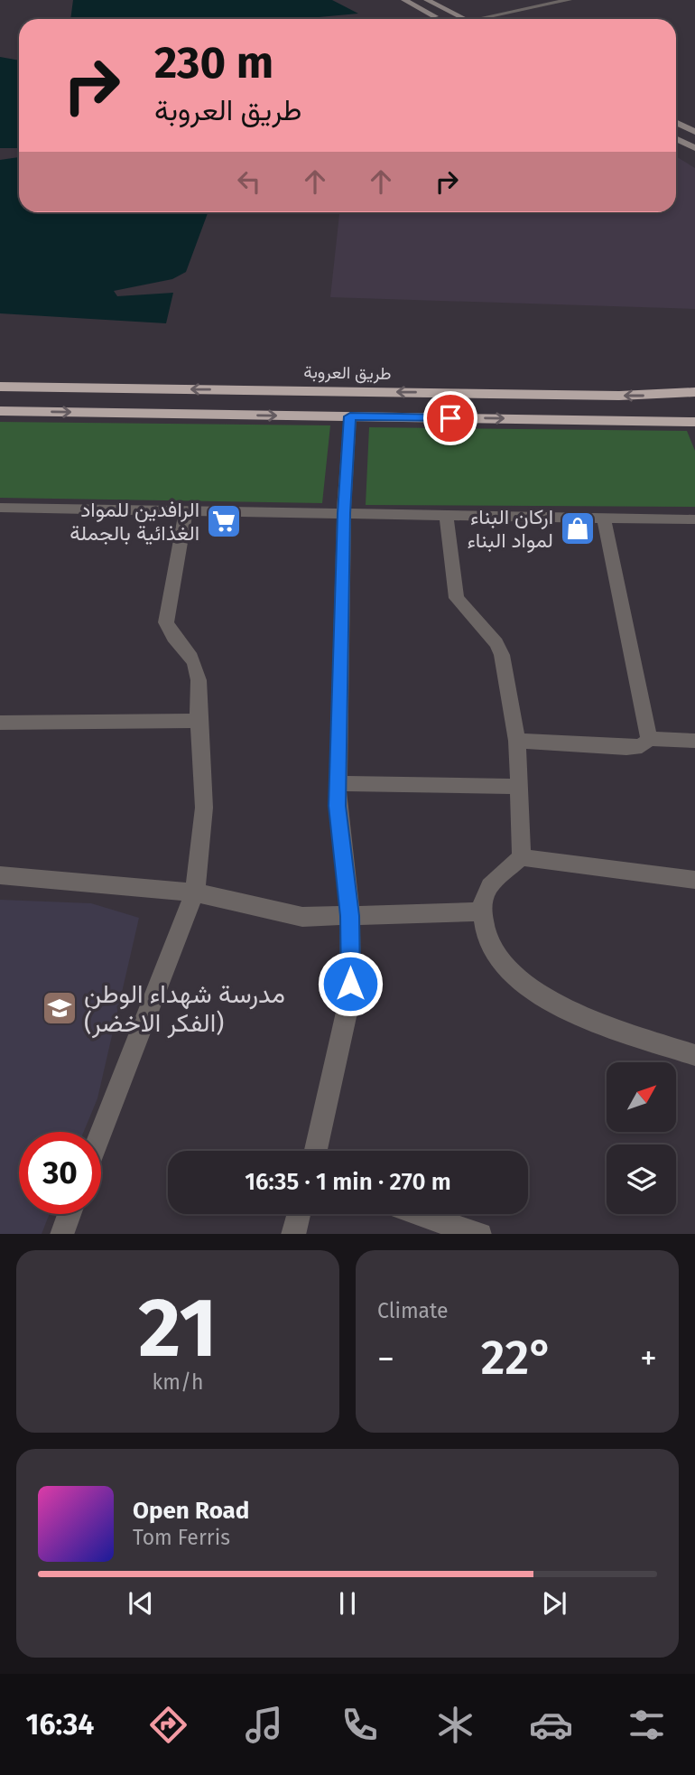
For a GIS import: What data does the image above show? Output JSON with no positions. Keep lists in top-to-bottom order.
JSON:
{
  "streets": {
    "highway": ["طريق العروبة"]
  },
  "places": {
    "supermarket": ["الرافدين للمواد الغذائية بالجملة"],
    "shop": ["اركان البناء لمواد البناء"],
    "school or university": ["مدرسة شهداء الوطن (الفكر الاخضر)"]
  },
  "north": "top right",
  "page": {
    "turn": ["230 m", "طريق العروبة"],
    "limit": "30",
    "trip": "16:35 · 1 min · 270 m",
    "tile": [
      ["21", "km/h"],
      "Climate"
    ],
    "heat": ["−", "22°", "+"],
    "song": ["Open Road", "Tom Ferris"],
    "tabs": "16:34"
  }
}
